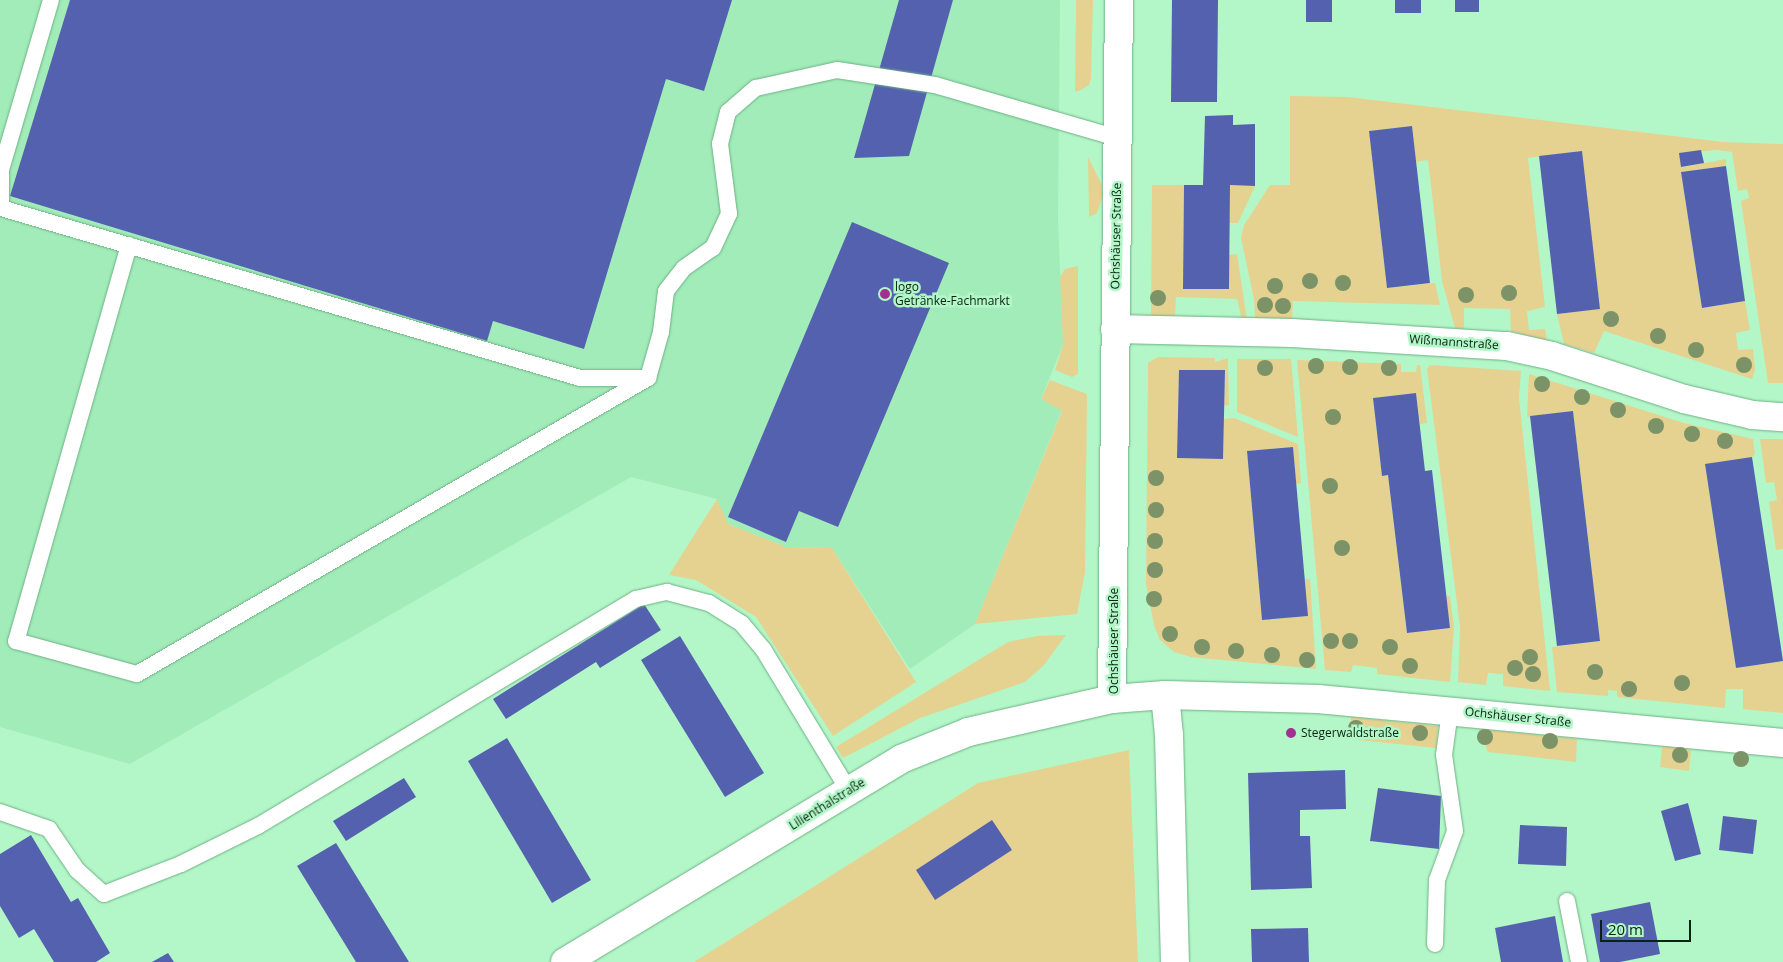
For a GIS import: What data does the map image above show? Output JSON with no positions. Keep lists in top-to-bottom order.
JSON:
{
  "streets": {
    "street": ["Ochshäuser Straße", "Wißmannstraße", "Lilienthalstraße"]
  },
  "crossings": [
    ["Ochshäuser Straße", "Wißmannstraße"],
    ["Ochshäuser Straße", "Lilienthalstraße"]
  ],
  "places": ["logo Getränke-Fachmarkt", "Stegerwaldstraße"],
  "scale_bar": "20 m"
}
